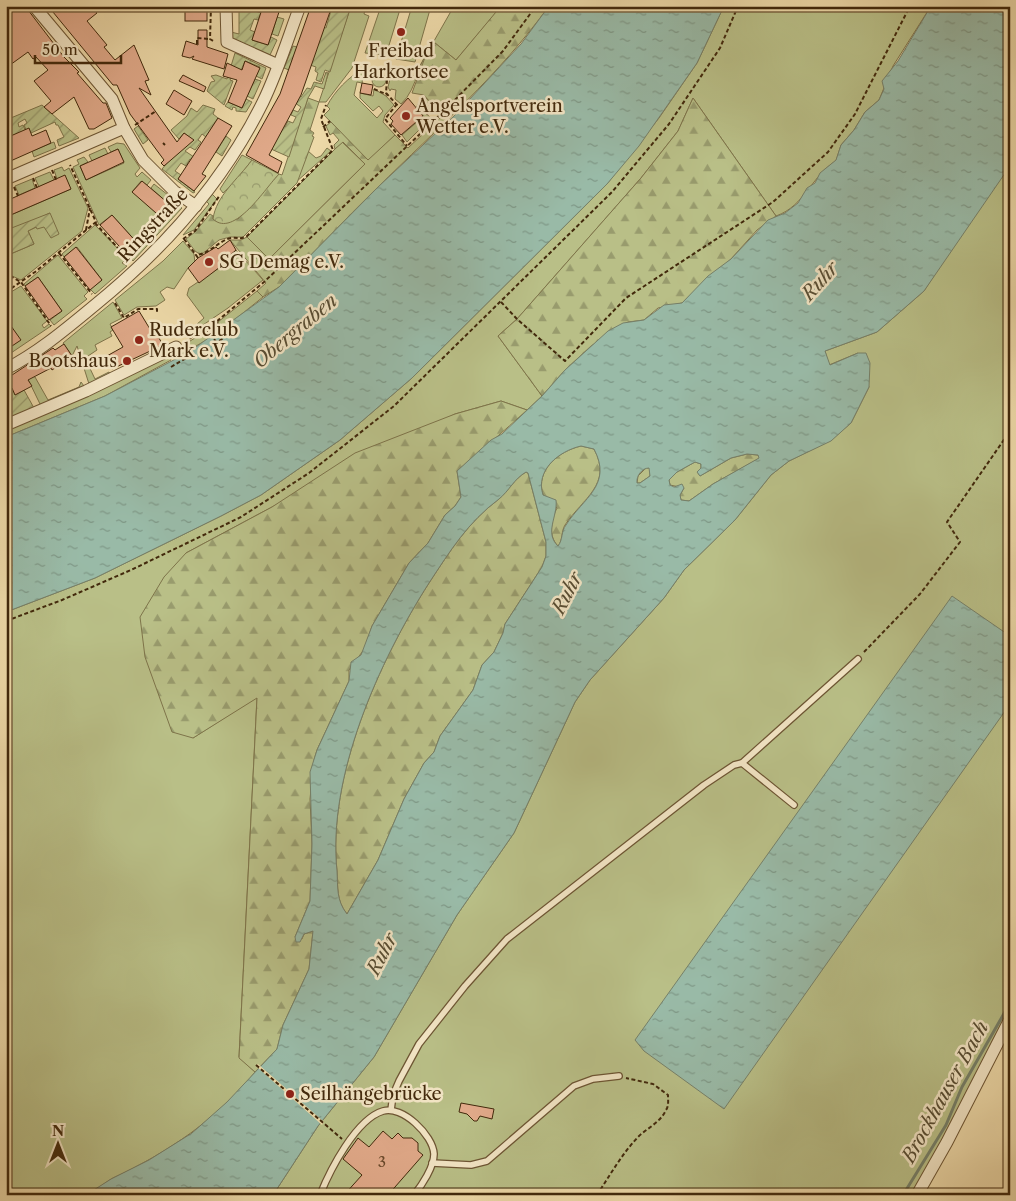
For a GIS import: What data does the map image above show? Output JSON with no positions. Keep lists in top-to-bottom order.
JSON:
{
  "streets": {
    "street": ["Ringstraße"]
  },
  "water": ["Ruhr", "Obergraben", "Brockhauser Bach"],
  "places": [
    "Freibad Harkortsee",
    "Angelsportverein Wetter e.V.",
    "SG Demag e.V.",
    "Ruderclub Mark e.V.",
    "Bootshaus",
    "Seilhängebrücke"
  ],
  "house_numbers": ["3"],
  "scale_bar": "50 m",
  "north": "top"
}
